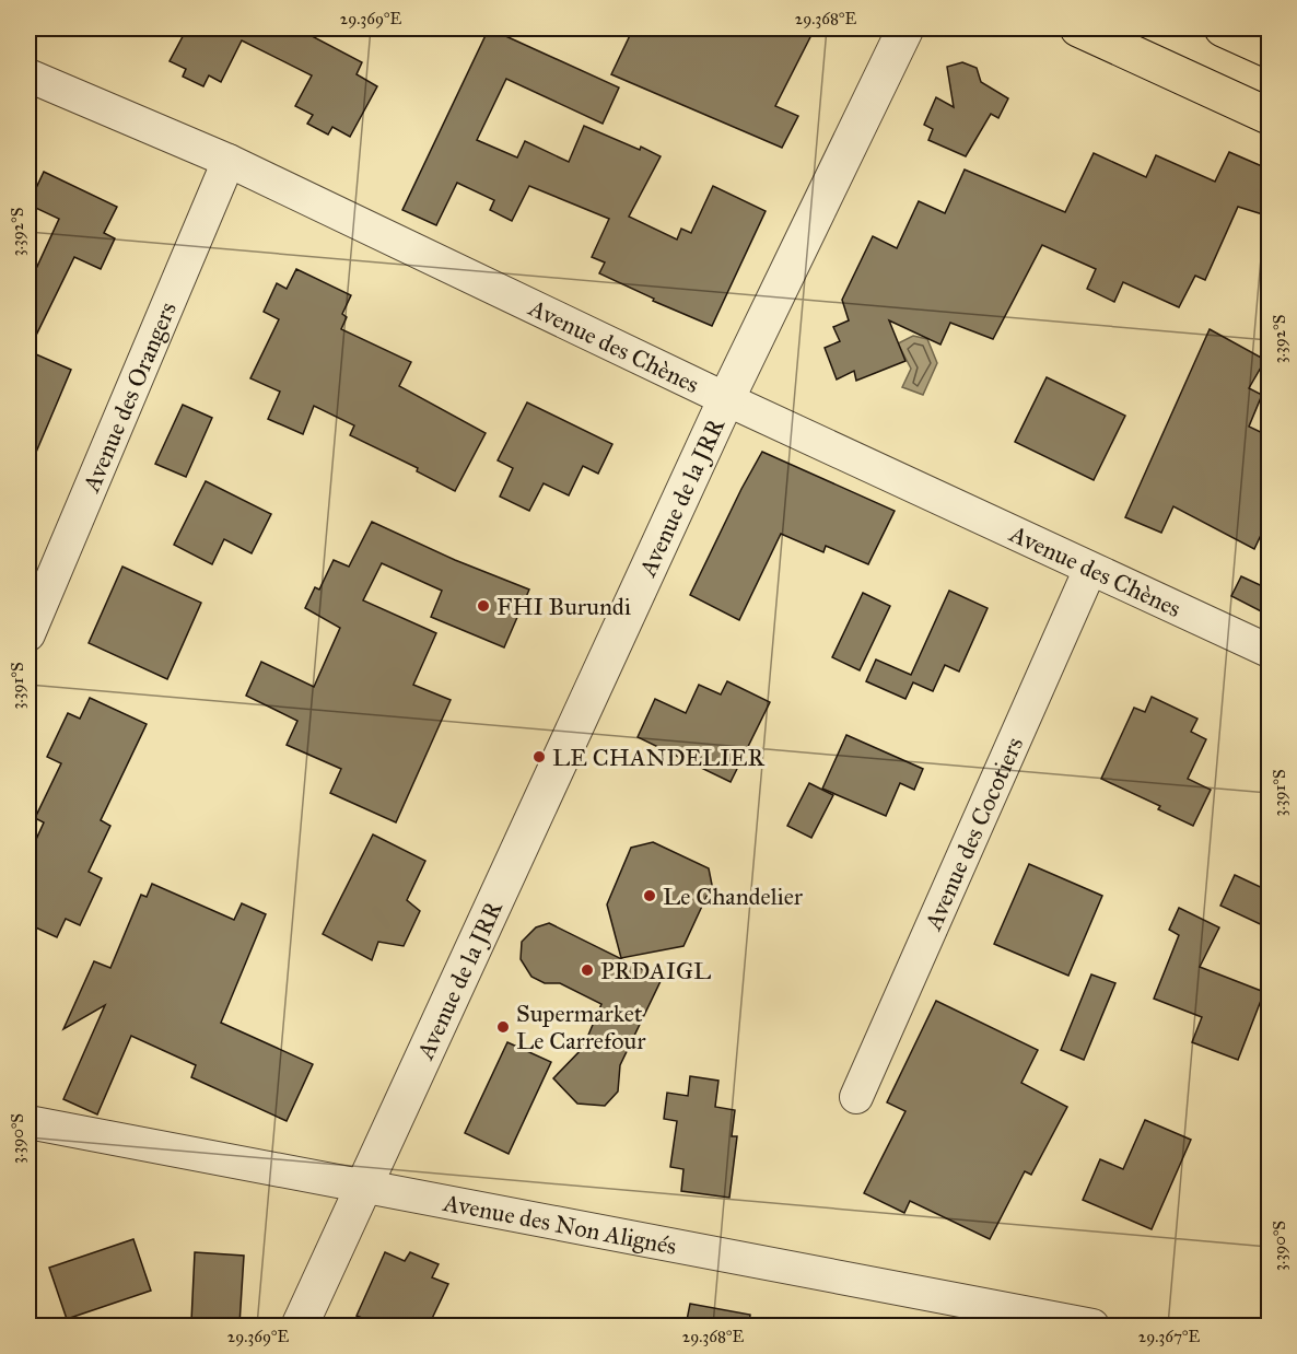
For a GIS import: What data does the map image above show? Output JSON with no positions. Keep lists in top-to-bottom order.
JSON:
{
  "streets": {
    "street": [
      "Avenue des Chènes",
      "Avenue des Orangers",
      "Avenue de la JRR",
      "Avenue des Cocotiers",
      "Avenue des Non Alignés"
    ]
  },
  "crossings": [
    ["Avenue des Chènes", "Avenue des Orangers"],
    ["Avenue des Chènes", "Avenue de la JRR"],
    ["Avenue des Chènes", "Avenue des Cocotiers"],
    ["Avenue de la JRR", "Avenue des Non Alignés"]
  ],
  "places": [
    "FHI Burundi",
    "LE CHANDELIER",
    "Le Chandelier",
    "PRDAIGL",
    "Supermarket Le Carrefour"
  ],
  "coordinates": [
    "29.369°E",
    "29.368°E",
    "3.392°S",
    "3.391°S",
    "3.390°S",
    "29.367°E"
  ]
}
